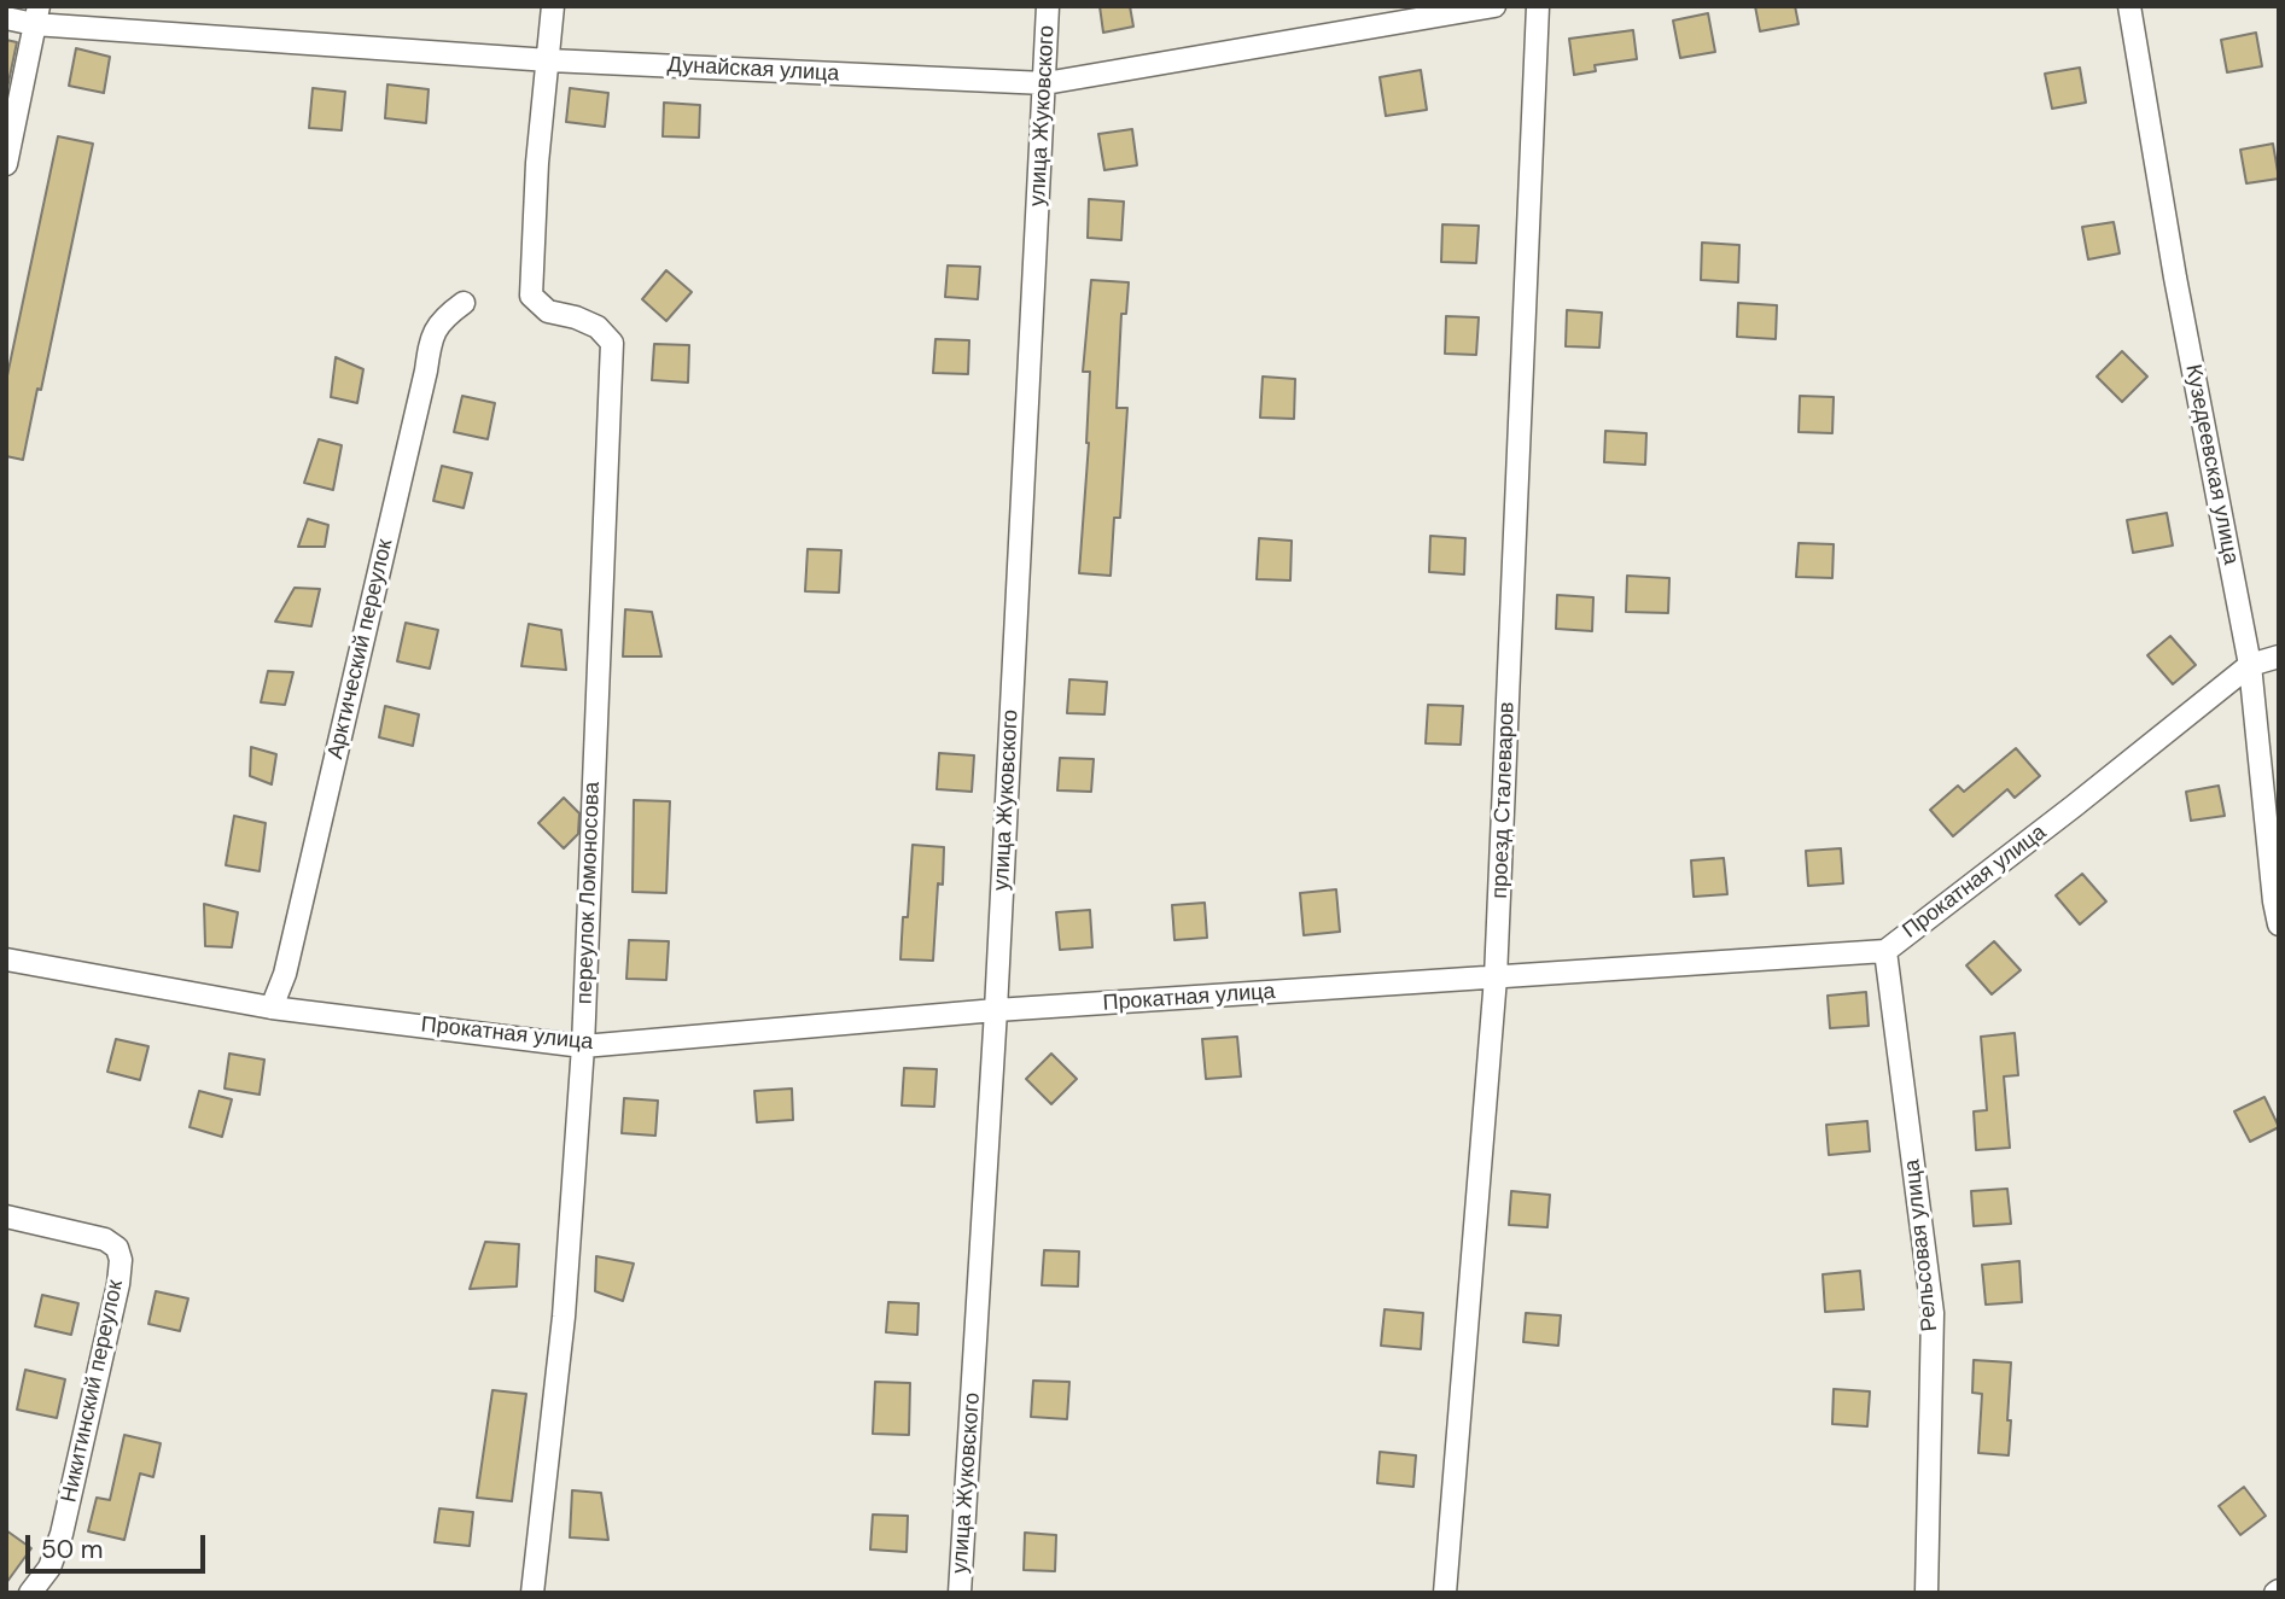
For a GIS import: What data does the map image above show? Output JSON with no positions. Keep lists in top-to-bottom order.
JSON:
{
  "streets": {
    "street": [
      "Дунайская улица",
      "улица Жуковского",
      "Кузедеевская улица",
      "Арктический переулок",
      "проезд Сталеваров",
      "Прокатная улица",
      "переулок Ломоносова",
      "Рельсовая улица",
      "Никитинский переулок"
    ]
  },
  "crossings": [
    ["Дунайская улица", "улица Жуковского"],
    ["Дунайская улица", "переулок Ломоносова"],
    ["улица Жуковского", "Прокатная улица"],
    ["Кузедеевская улица", "Прокатная улица"],
    ["Арктический переулок", "Прокатная улица"],
    ["проезд Сталеваров", "Прокатная улица"],
    ["Прокатная улица", "переулок Ломоносова"],
    ["Прокатная улица", "Рельсовая улица"]
  ],
  "scale_bar": "50 m"
}
